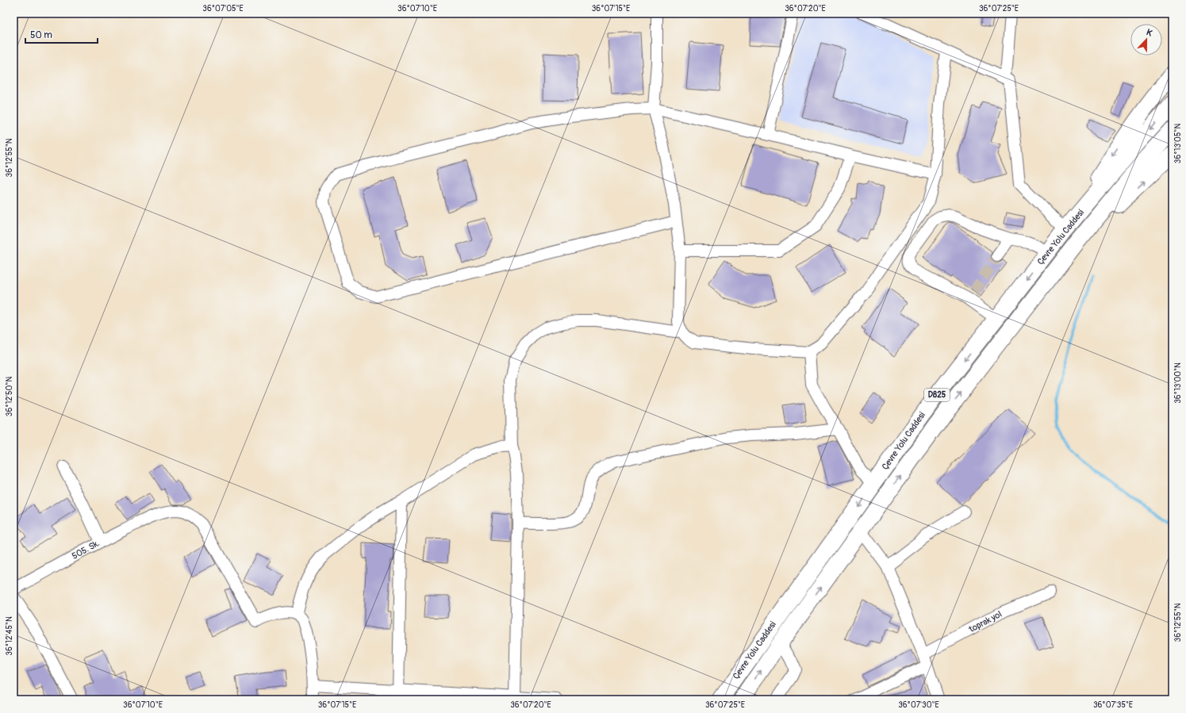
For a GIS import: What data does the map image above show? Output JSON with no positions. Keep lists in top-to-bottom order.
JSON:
{
  "streets": {
    "highway": ["Çevre Yolu Caddesi", "D825"],
    "street": ["505. Sk.", "toprak yol"]
  },
  "scale_bar": "50 m",
  "north": "top",
  "coordinates": [
    "36°07'05\"E",
    "36°07'10\"E",
    "36°07'15\"E",
    "36°07'20\"E",
    "36°07'25\"E",
    "36°13'05\"N",
    "36°12'55\"N",
    "36°13'00\"N",
    "36°12'50\"N",
    "36°12'45\"N",
    "36°07'30\"E",
    "36°07'35\"E"
  ]
}
